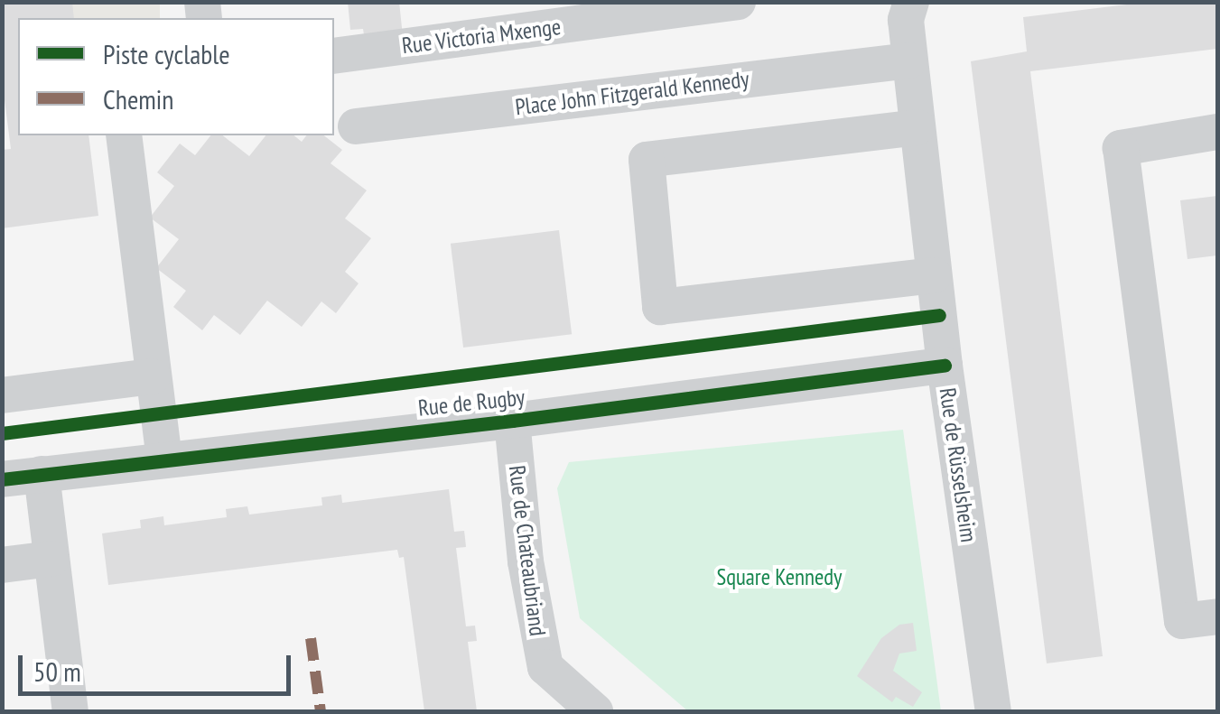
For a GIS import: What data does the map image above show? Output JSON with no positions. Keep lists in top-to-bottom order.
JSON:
{
  "streets": {
    "street": [
      "Rue Victoria Mxenge",
      "Place John Fitzgerald Kennedy",
      "Rue de Rugby",
      "Rue de Rüsselsheim",
      "Rue de Chateaubriand"
    ]
  },
  "crossings": [
    ["Place John Fitzgerald Kennedy", "Rue de Rüsselsheim"],
    ["Rue de Rugby", "Rue de Rüsselsheim"],
    ["Rue de Rugby", "Rue de Chateaubriand"]
  ],
  "parks": ["Square Kennedy"],
  "legend": ["Piste cyclable", "Chemin"],
  "scale_bar": "50 m"
}
